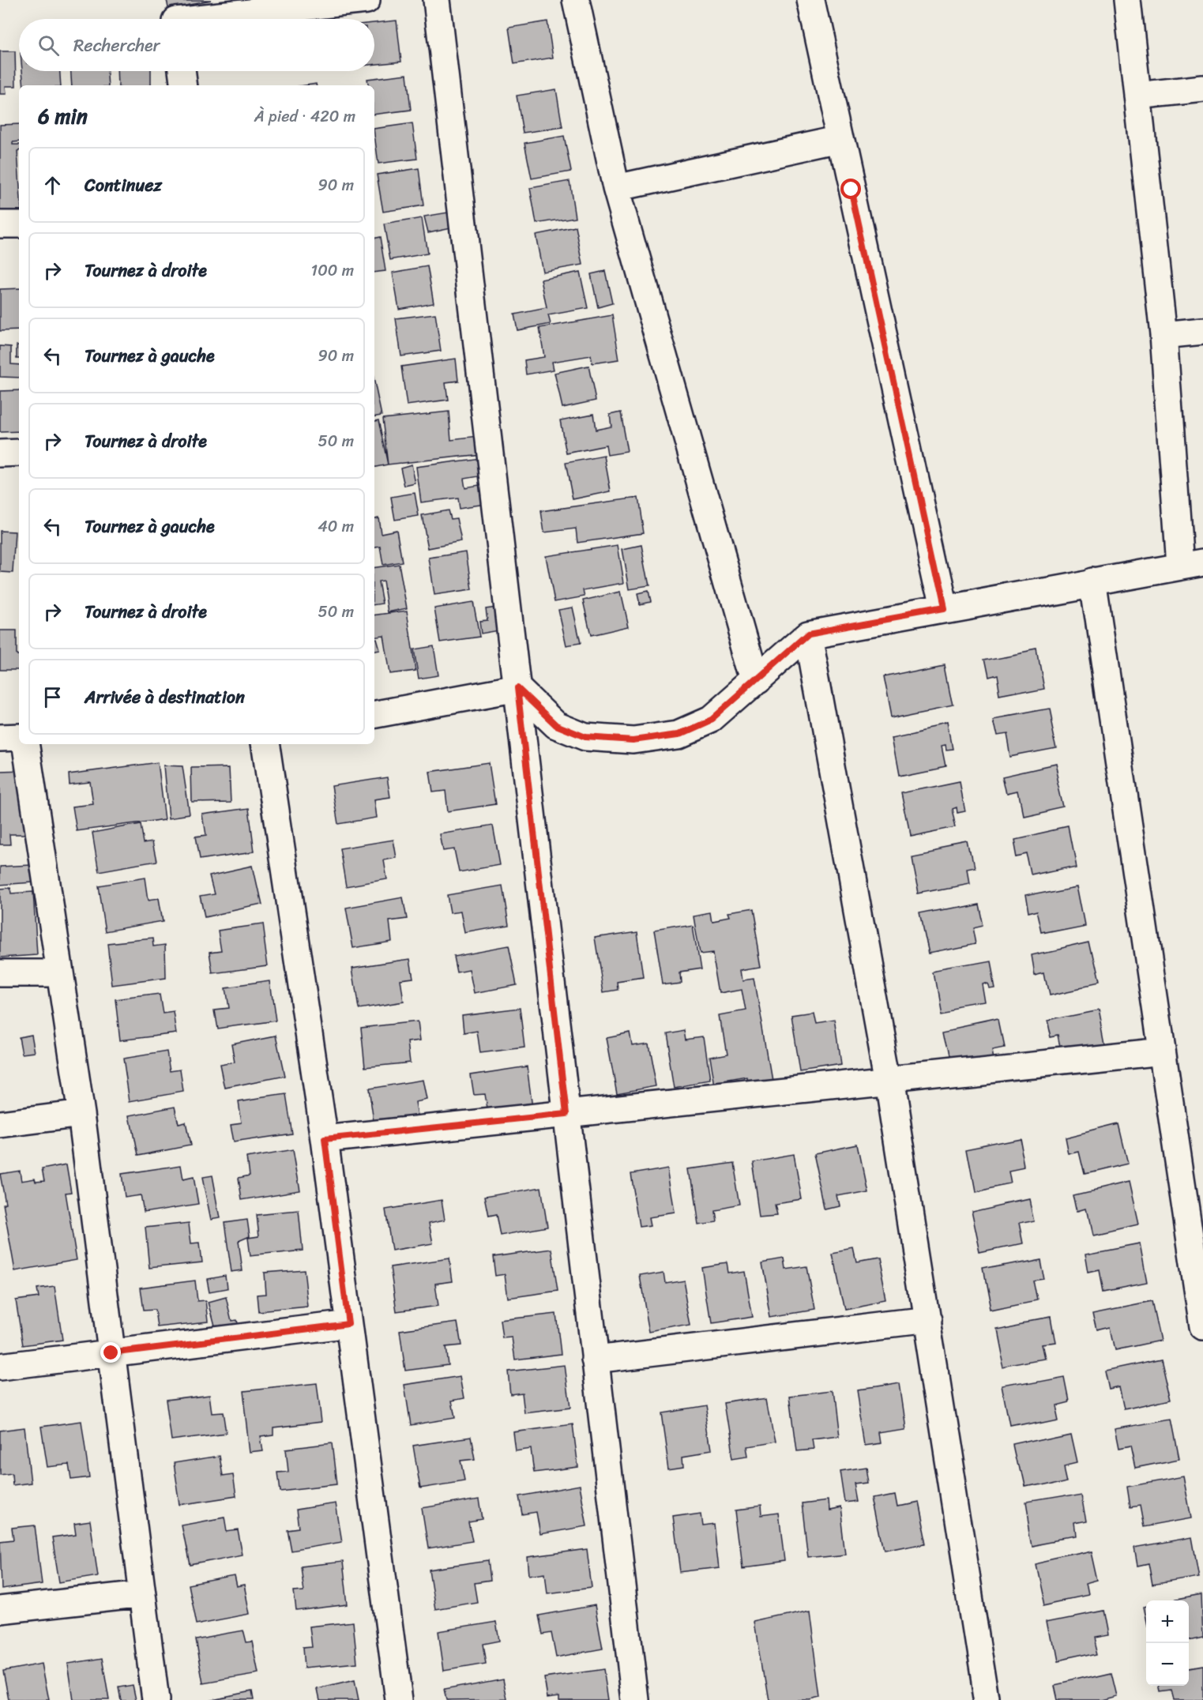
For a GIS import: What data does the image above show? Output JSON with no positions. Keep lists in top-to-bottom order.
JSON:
{
  "page": {
    "search": "Rechercher",
    "heading": ["6 min", "À pied · 420 m"],
    "list": [
      ["Continuez", "90 m"],
      ["Tournez à droite", "100 m"],
      ["Tournez à gauche", "90 m"],
      ["Tournez à droite", "50 m"],
      ["Tournez à gauche", "40 m"],
      ["Tournez à droite", "50 m"],
      "Arrivée à destination"
    ],
    "map_buttons": ["+", "−"]
  }
}
